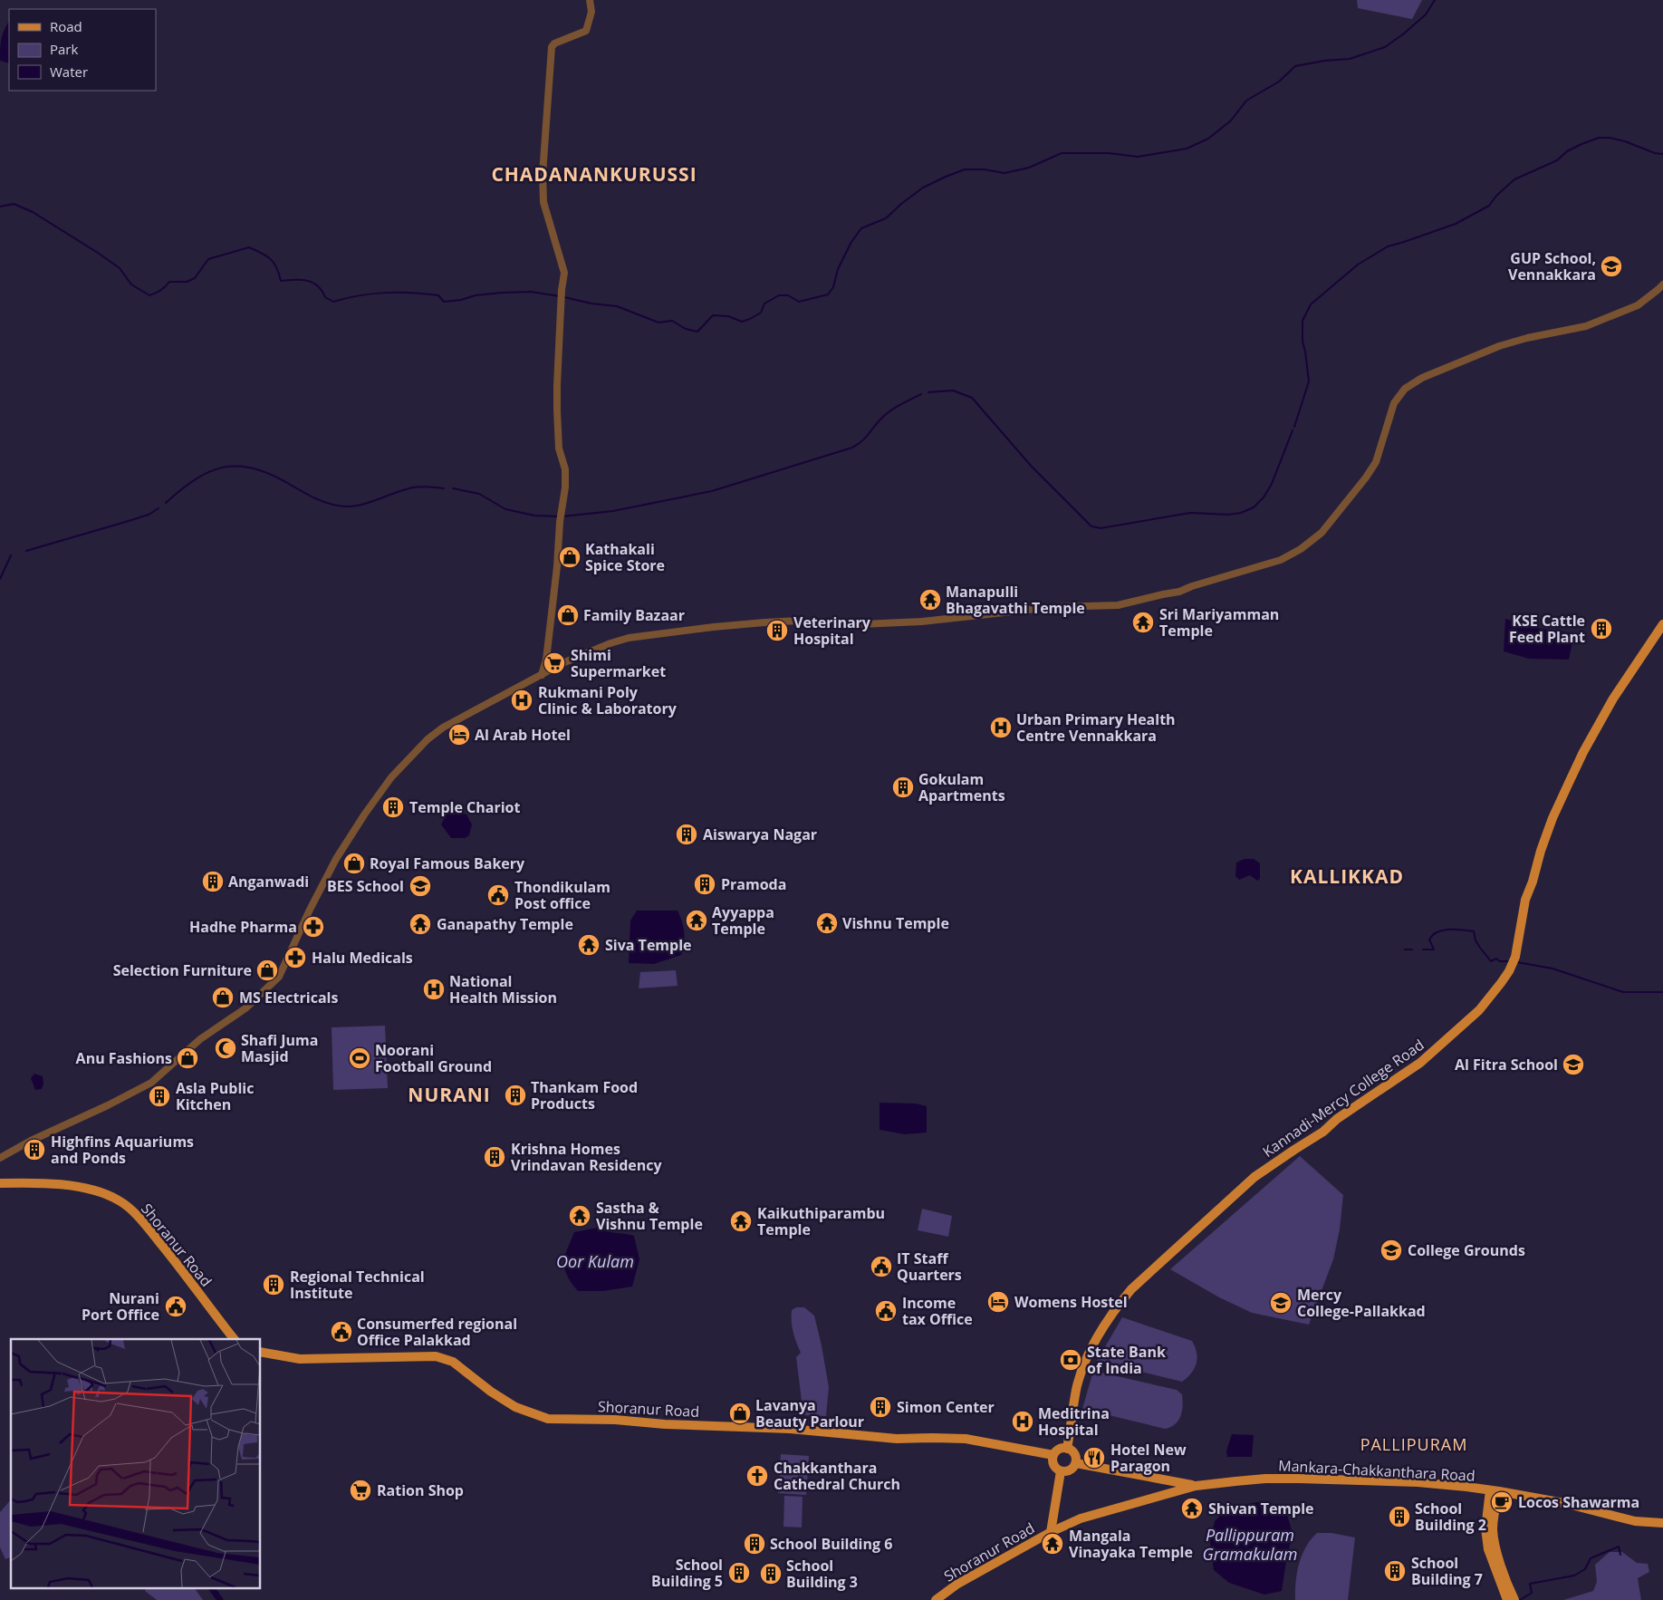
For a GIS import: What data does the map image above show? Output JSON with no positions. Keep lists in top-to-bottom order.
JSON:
{
  "streets": {
    "main road": ["Kannadi-Mercy College Road", "Shoranur Road", "Mankara-Chakkanthara Road"]
  },
  "crossings": [
    ["Kannadi-Mercy College Road", "Shoranur Road"]
  ],
  "districts": [
    "CHADANANKURUSSI",
    "KALLIKKAD",
    "NURANI",
    "PALLIPURAM"
  ],
  "water": ["Oor Kulam", "Pallippuram Gramakulam"],
  "places": {
    "school or university": [
      "GUP School, Vennakkara",
      "BES School",
      "Al Fitra School",
      "College Grounds",
      "Mercy College-Pallakkad"
    ],
    "shop": [
      "Kathakali Spice Store",
      "Family Bazaar",
      "Royal Famous Bakery",
      "Selection Furniture",
      "MS Electricals",
      "Anu Fashions",
      "Lavanya Beauty Parlour"
    ],
    "temple": [
      "Manapulli Bhagavathi Temple",
      "Sri Mariyamman Temple",
      "Ayyappa Temple",
      "Vishnu Temple",
      "Ganapathy Temple",
      "Siva Temple",
      "Sastha & Vishnu Temple",
      "Kaikuthiparambu Temple",
      "Shivan Temple",
      "Mangala Vinayaka Temple"
    ],
    "building": [
      "KSE Cattle Feed Plant",
      "Veterinary Hospital",
      "Gokulam Apartments",
      "Temple Chariot",
      "Aiswarya Nagar",
      "Anganwadi",
      "Pramoda",
      "Thankam Food Products",
      "Asla Public Kitchen",
      "Highfins Aquariums and Ponds",
      "Krishna Homes Vrindavan Residency",
      "Regional Technical Institute",
      "Simon Center",
      "School Building 2",
      "School Building 6",
      "School Building 7",
      "School Building 5",
      "School Building 3"
    ],
    "supermarket": ["Shimi Supermarket", "Ration Shop"],
    "hospital": [
      "Rukmani Poly Clinic & Laboratory",
      "Urban Primary Health Centre Vennakkara",
      "National Health Mission",
      "Meditrina Hospital"
    ],
    "hotel": ["Al Arab Hotel", "Womens Hostel"],
    "public building": [
      "Thondikulam Post office",
      "IT Staff Quarters",
      "Nurani Port Office",
      "Income tax Office",
      "Consumerfed regional Office Palakkad"
    ],
    "pharmacy": ["Hadhe Pharma", "Halu Medicals"],
    "mosque": ["Shafi Juma Masjid"],
    "sports": ["Noorani Football Ground"],
    "bank": ["State Bank of India"],
    "restaurant": ["Hotel New Paragon"],
    "church": ["Chakkanthara Cathedral Church"],
    "cafe": ["Locos Shawarma"]
  },
  "legend": ["Road", "Park", "Water"]
}
